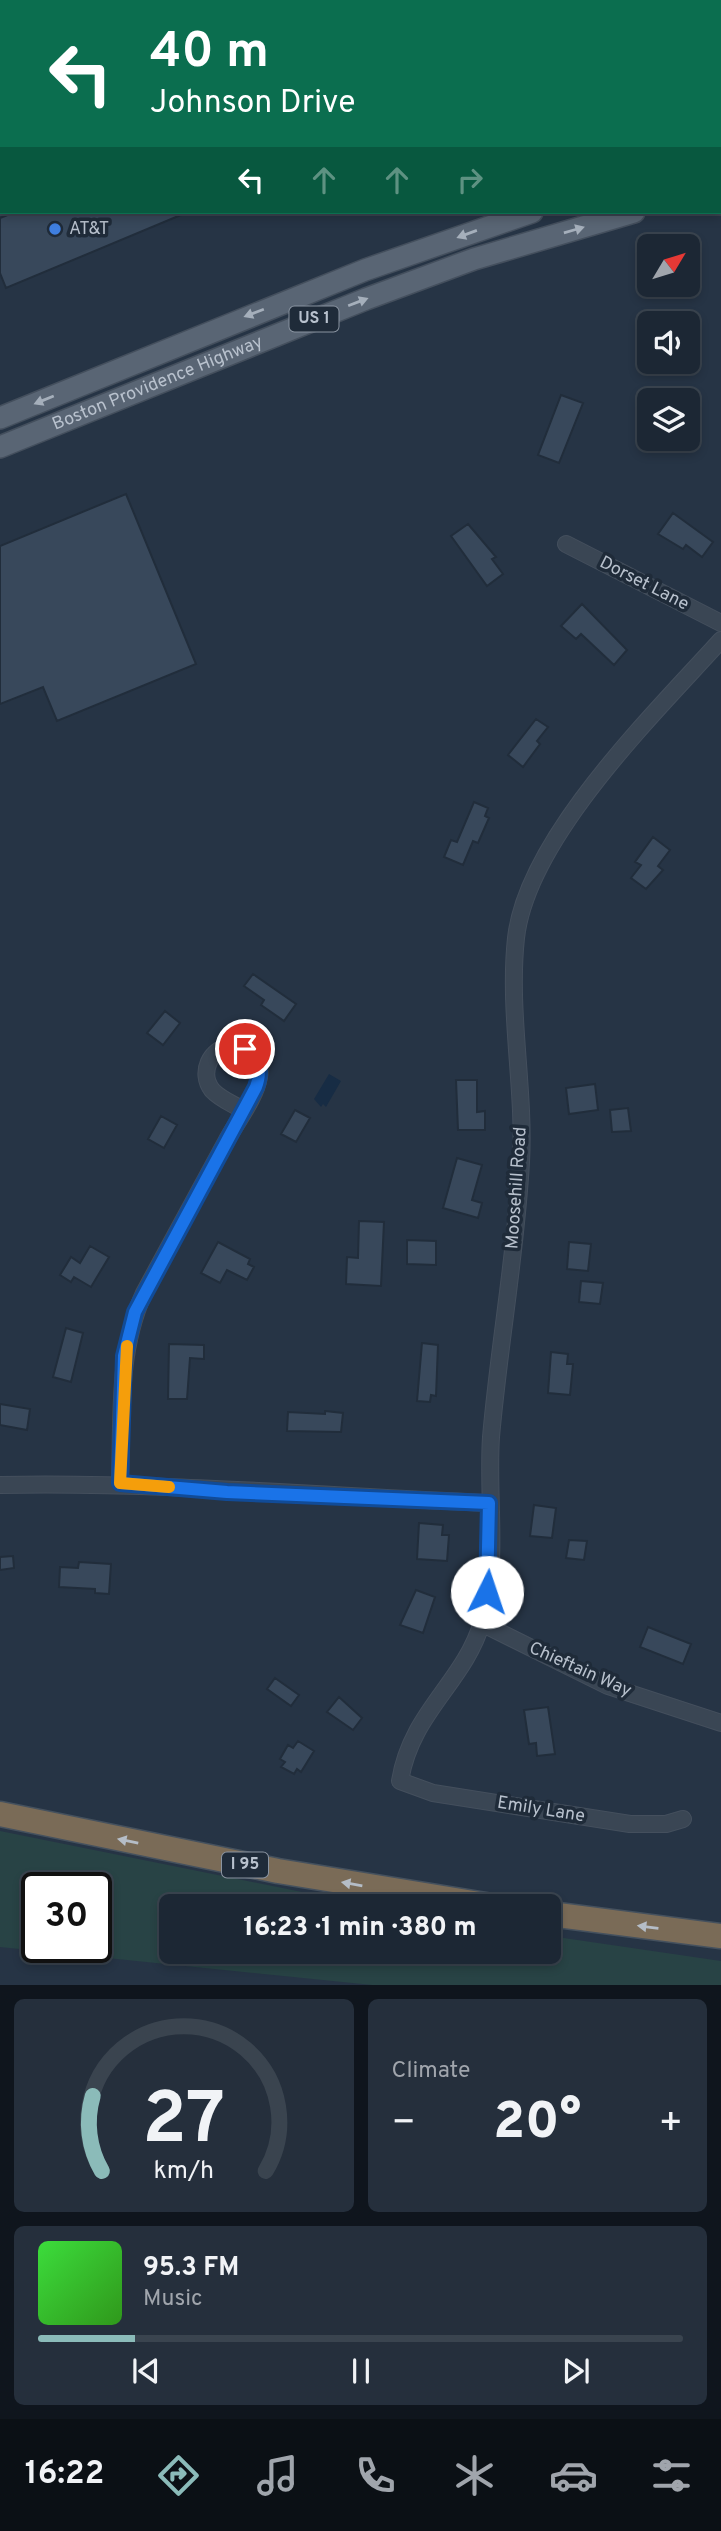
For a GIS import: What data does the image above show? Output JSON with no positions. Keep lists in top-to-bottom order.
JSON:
{
  "streets": {
    "highway": ["I 95"],
    "main road": ["US 1", "Boston Providence Highway"],
    "street": [
      "Dorset Lane",
      "Moosehill Road",
      "Chieftain Way",
      "Emily Lane"
    ]
  },
  "crossings": [
    ["Moosehill Road", "Chieftain Way"],
    ["Moosehill Road", "Emily Lane"]
  ],
  "places": ["AT&T"],
  "north": "top right",
  "page": {
    "turn": ["40 m", "Johnson Drive"],
    "limit": "30",
    "trip": "16:23 · 1 min · 380 m",
    "tile": "Climate",
    "heat": ["−", "20°", "+"],
    "song": ["95.3 FM", "Music"],
    "tabs": "16:22",
    "gauge": ["27", "km/h"]
  }
}
